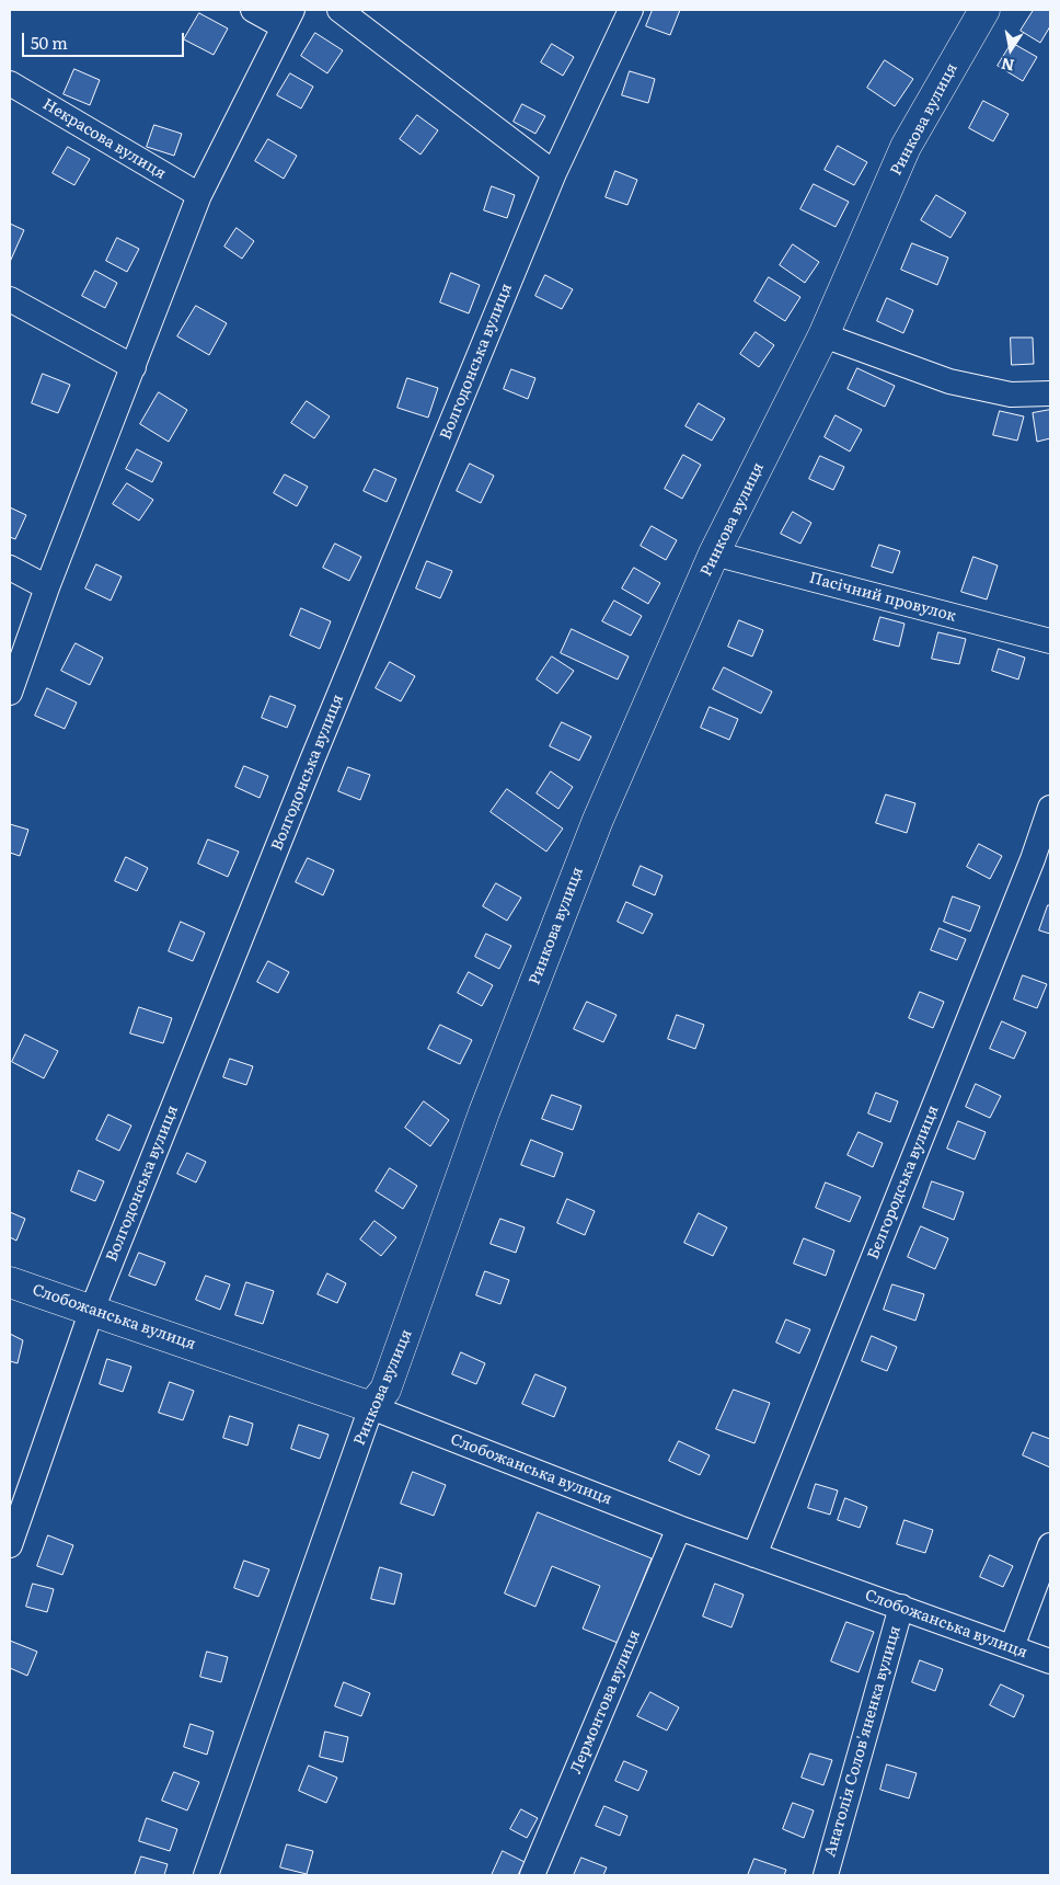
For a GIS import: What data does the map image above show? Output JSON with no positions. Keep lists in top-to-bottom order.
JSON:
{
  "streets": {
    "main road": ["Ринкова вулиця", "Слобожанська вулиця"],
    "street": [
      "Некрасова вулиця",
      "Волгодонська вулиця",
      "Пасічний провулок",
      "Бєлгородська вулиця",
      "Лермонтова вулиця",
      "Анатолія Солов'яненка вулиця"
    ]
  },
  "crossings": [
    ["Ринкова вулиця", "Пасічний провулок"],
    ["Ринкова вулиця", "Слобожанська вулиця"],
    ["Волгодонська вулиця", "Слобожанська вулиця"],
    ["Бєлгородська вулиця", "Слобожанська вулиця"],
    ["Слобожанська вулиця", "Лермонтова вулиця"],
    ["Слобожанська вулиця", "Анатолія Солов'яненка вулиця"]
  ],
  "scale_bar": "50 m",
  "north": "bottom"
}
